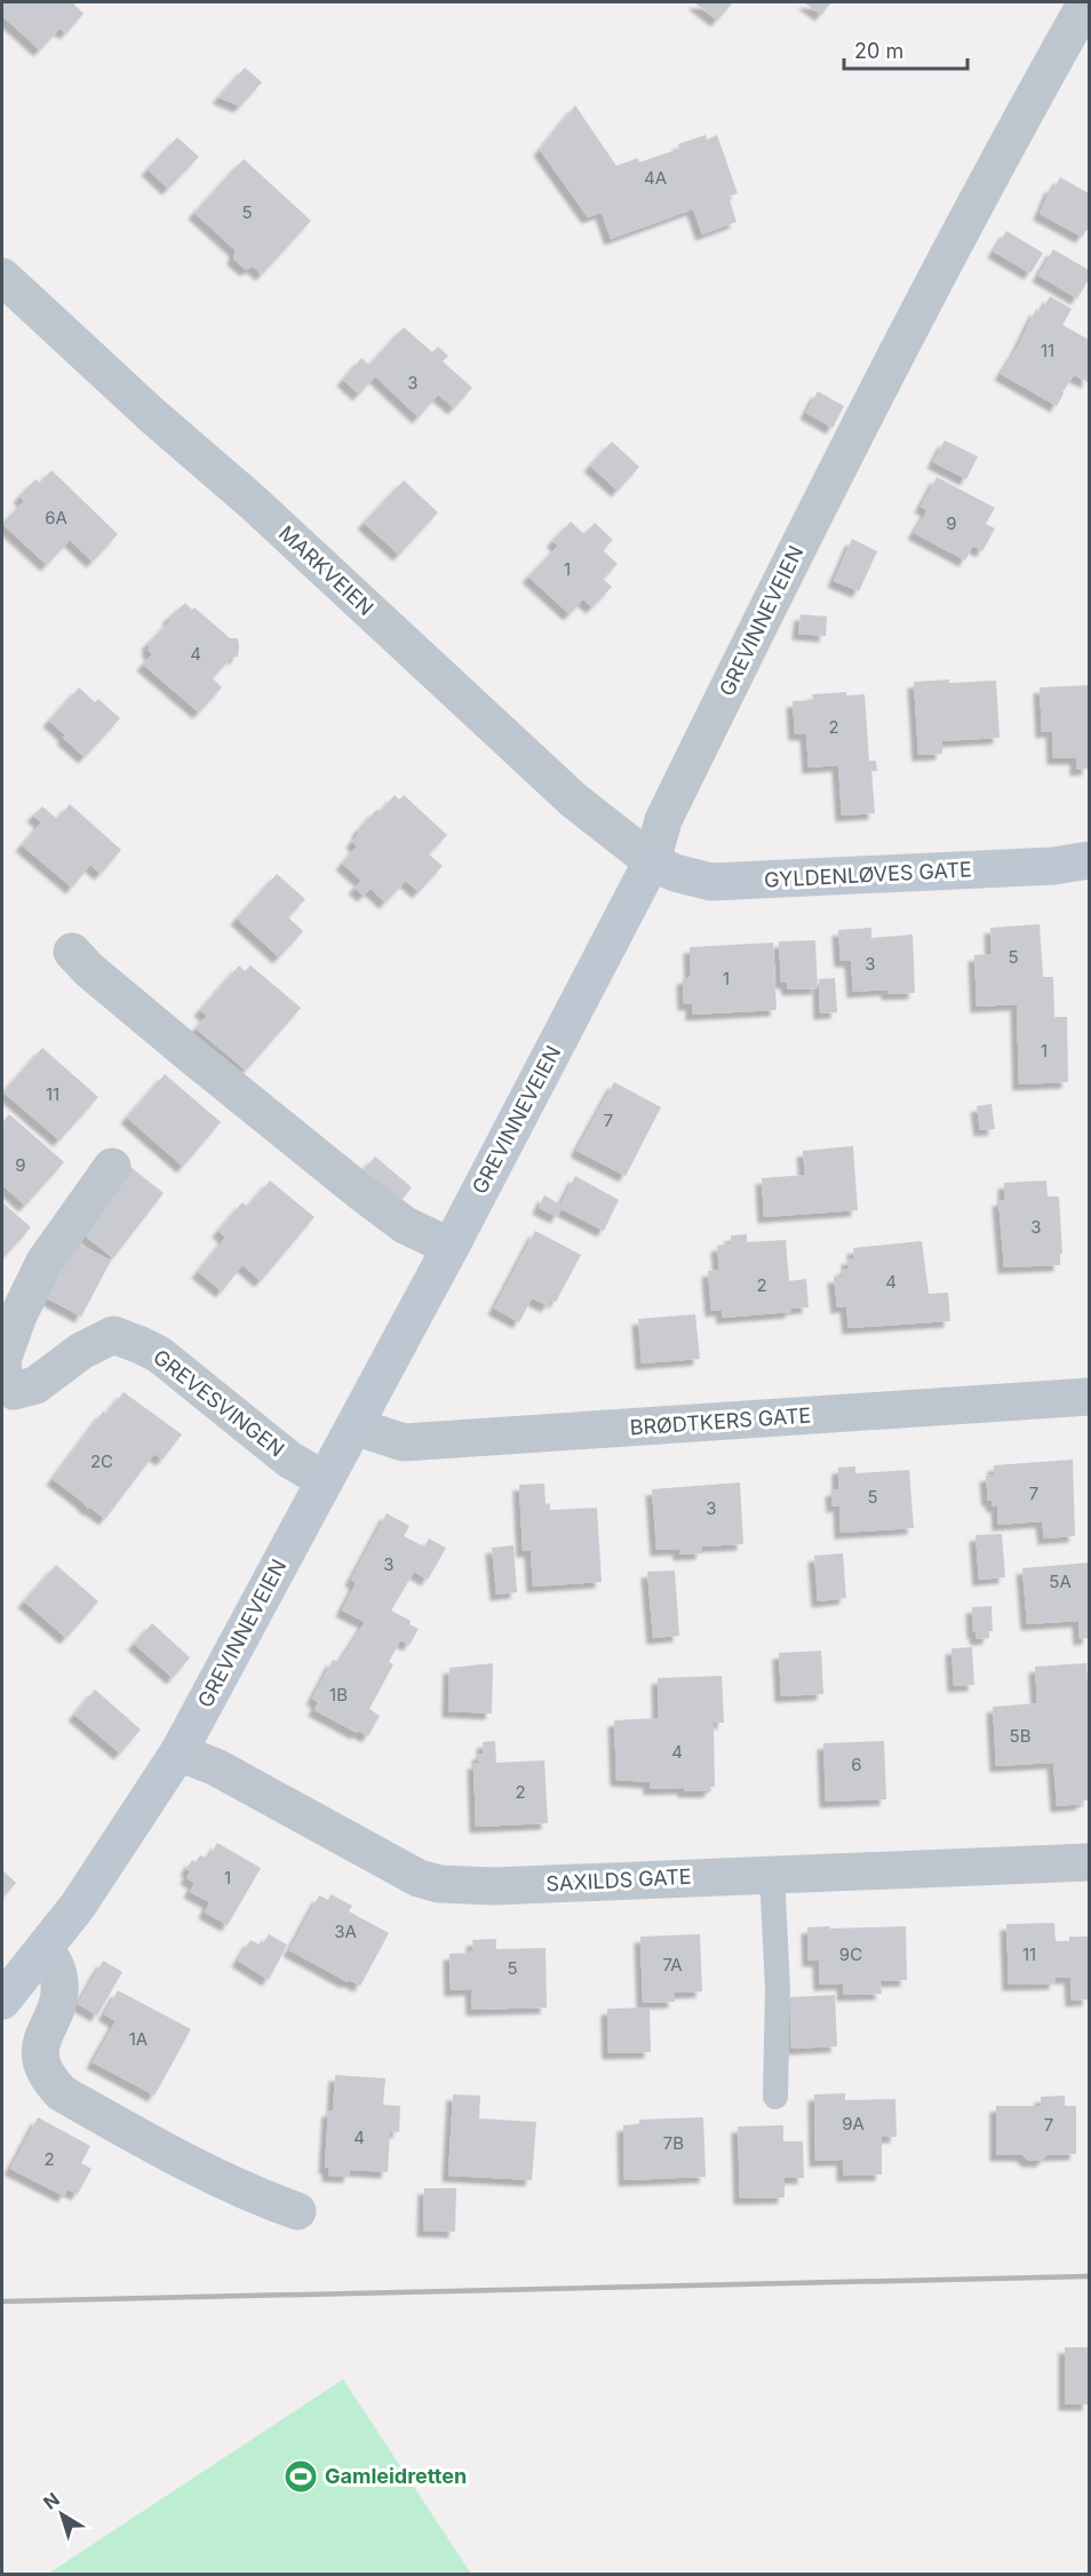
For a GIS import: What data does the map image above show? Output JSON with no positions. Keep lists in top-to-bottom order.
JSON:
{
  "streets": {
    "main road": ["GREVINNEVEIEN", "GYLDENLØVES GATE"],
    "street": [
      "MARKVEIEN",
      "GREVESVINGEN",
      "BRØDTKERS GATE",
      "SAXILDS GATE"
    ]
  },
  "crossings": [
    ["MARKVEIEN", "GREVINNEVEIEN"],
    ["MARKVEIEN", "GYLDENLØVES GATE"],
    ["GREVINNEVEIEN", "GYLDENLØVES GATE"],
    ["GREVINNEVEIEN", "GREVESVINGEN"],
    ["GREVINNEVEIEN", "BRØDTKERS GATE"],
    ["GREVINNEVEIEN", "SAXILDS GATE"]
  ],
  "places": {
    "sports": ["Gamleidretten"]
  },
  "house_numbers": [
    "4A",
    "5",
    "11",
    "3",
    "6A",
    "9",
    "1",
    "4",
    "2",
    "5",
    "3",
    "1",
    "1",
    "11",
    "7",
    "9",
    "3",
    "4",
    "2",
    "2C",
    "7",
    "5",
    "3",
    "3",
    "5A",
    "1B",
    "5B",
    "4",
    "6",
    "2",
    "1",
    "3A",
    "9C",
    "11",
    "7A",
    "5",
    "1A",
    "9A",
    "7",
    "4",
    "7B",
    "2"
  ],
  "scale_bar": "20 m",
  "north": "top left"
}
